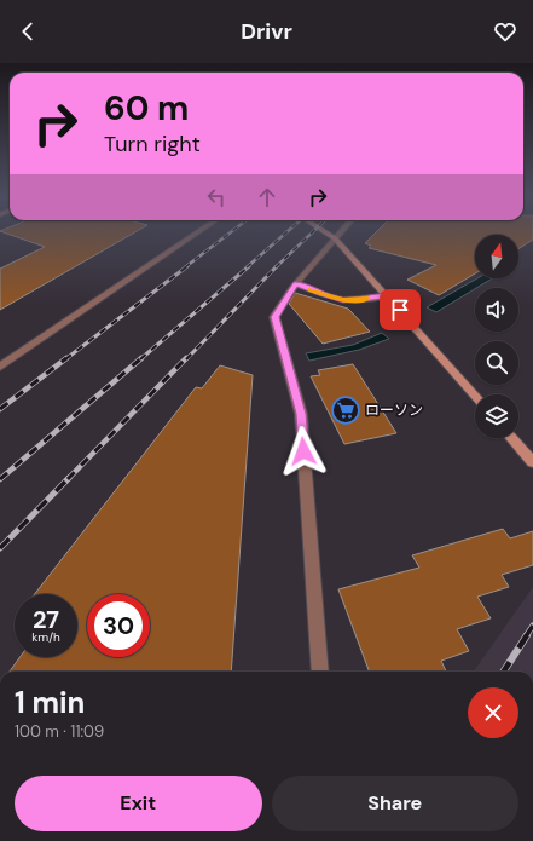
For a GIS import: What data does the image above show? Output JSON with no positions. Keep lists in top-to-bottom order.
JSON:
{
  "places": {
    "supermarket": ["ローソン"]
  },
  "north": "top",
  "page": {
    "header": "Drivr",
    "turn": ["60 m", "Turn right"],
    "speed": "27 km/h",
    "limit": "30",
    "heading": ["1 min", "100 m · 11:09"],
    "buttons": ["Exit", "Share"]
  }
}
